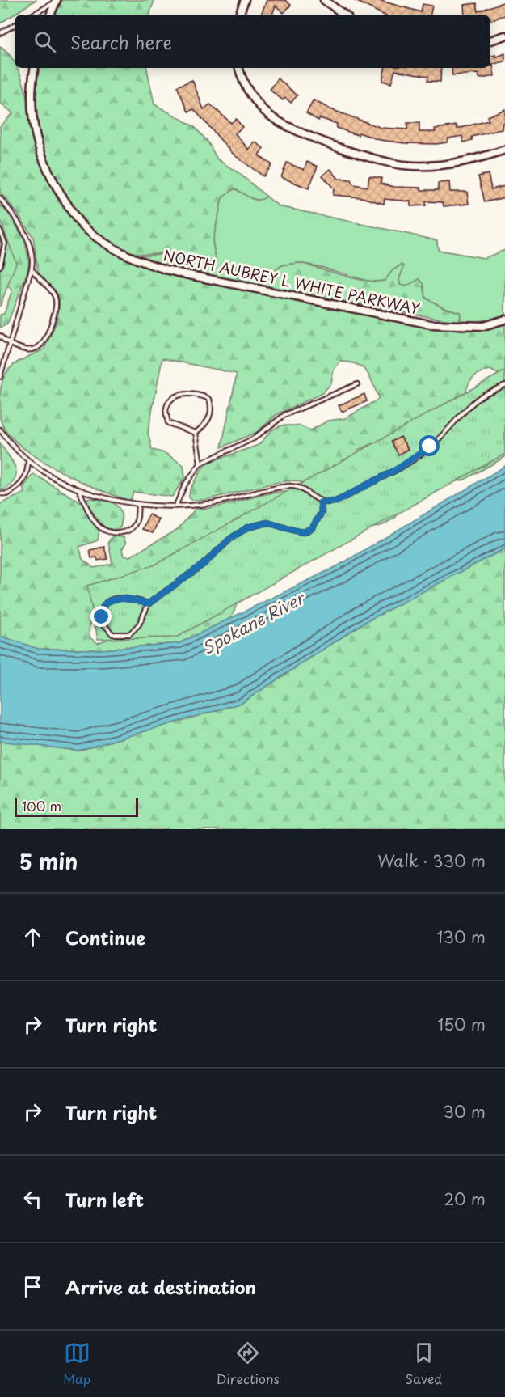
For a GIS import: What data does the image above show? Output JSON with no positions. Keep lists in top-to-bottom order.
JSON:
{
  "streets": {
    "street": ["NORTH AUBREY L WHITE PARKWAY"]
  },
  "water": ["Spokane River"],
  "scale_bar": "100 m",
  "page": {
    "search": "Search here",
    "scale": "100 m",
    "heading": ["5 min", "Walk · 330 m"],
    "list": [
      ["Continue", "130 m"],
      ["Turn right", "150 m"],
      ["Turn right", "30 m"],
      ["Turn left", "20 m"],
      "Arrive at destination"
    ],
    "nav": ["Map", "Directions", "Saved"]
  }
}
